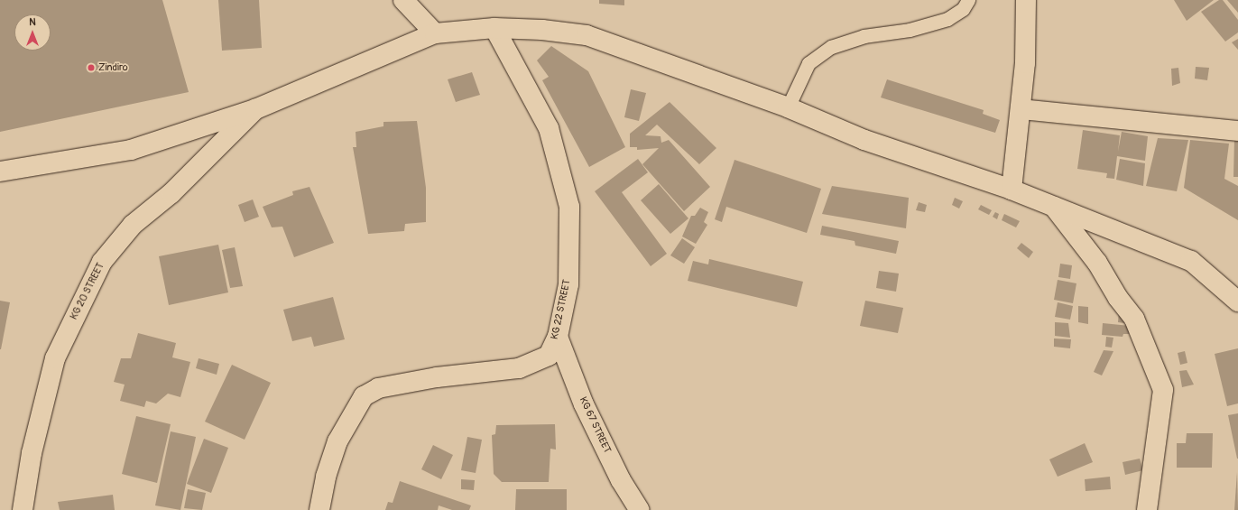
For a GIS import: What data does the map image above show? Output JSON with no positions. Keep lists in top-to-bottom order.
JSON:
{
  "streets": {
    "street": ["KG 20 STREET", "KG 22 STREET", "KG 67 STREET"]
  },
  "crossings": [
    ["KG 22 STREET", "KG 67 STREET"]
  ],
  "places": ["Zindiro"],
  "north": "top"
}
